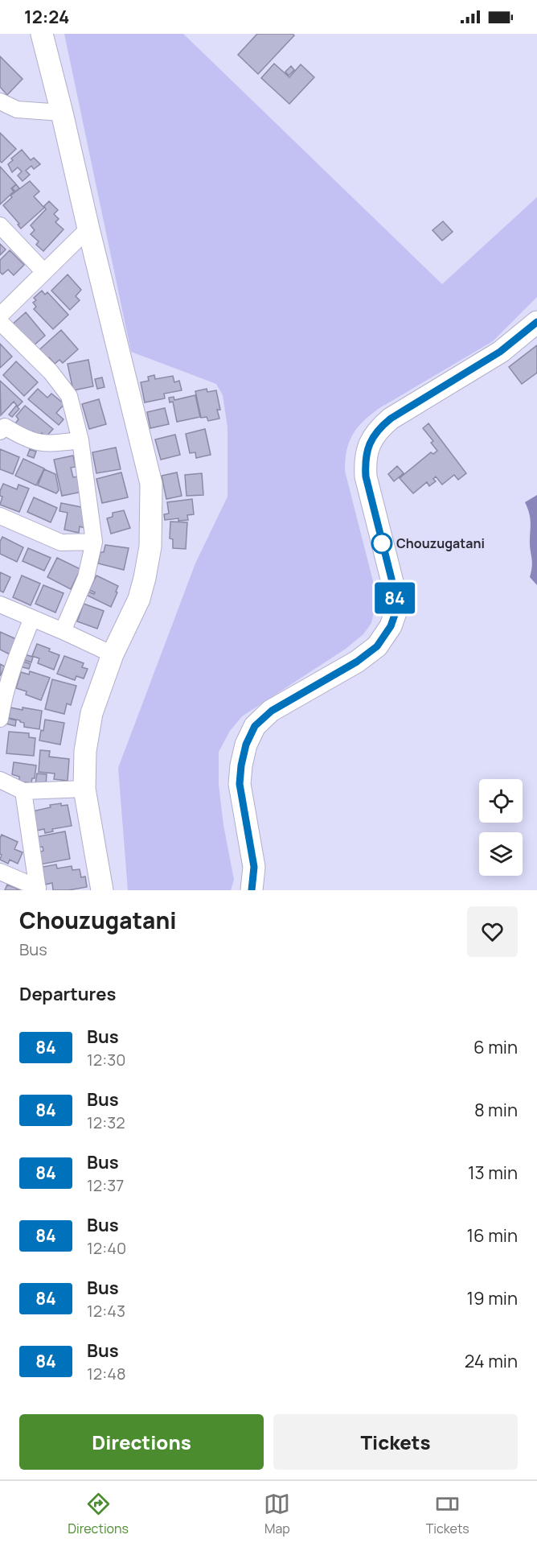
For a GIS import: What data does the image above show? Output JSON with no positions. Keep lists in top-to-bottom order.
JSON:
{
  "places": ["Chouzugatani"],
  "lines": ["bus line 84"],
  "page": {
    "status": "12:24",
    "on_map": "84",
    "heading": [
      ["Chouzugatani", "Bus"],
      "Departures"
    ],
    "list": [
      {
        "mark": "84",
        "name": "Bus",
        "note": "12:30",
        "value": "6 min"
      },
      {
        "mark": "84",
        "name": "Bus",
        "note": "12:32",
        "value": "8 min"
      },
      {
        "mark": "84",
        "name": "Bus",
        "note": "12:37",
        "value": "13 min"
      },
      {
        "mark": "84",
        "name": "Bus",
        "note": "12:40",
        "value": "16 min"
      },
      {
        "mark": "84",
        "name": "Bus",
        "note": "12:43",
        "value": "19 min"
      },
      {
        "mark": "84",
        "name": "Bus",
        "note": "12:48",
        "value": "24 min"
      }
    ],
    "buttons": ["Directions", "Tickets"],
    "tabs": ["Directions", "Map", "Tickets"]
  }
}
